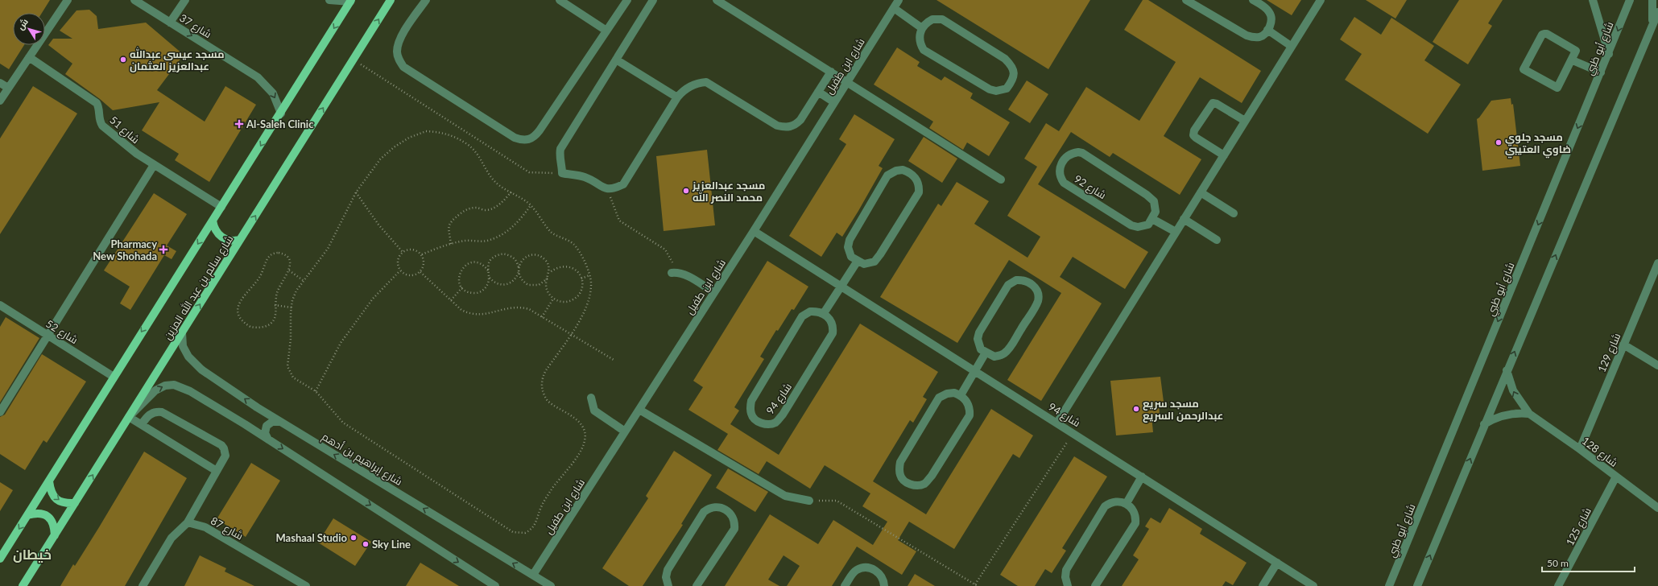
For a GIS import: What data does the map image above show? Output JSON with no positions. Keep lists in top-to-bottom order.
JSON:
{
  "streets": {
    "main road": ["شارع سالم بن عبد الله المزين"],
    "street": [
      "شارع 37",
      "شارع أبو ظبي",
      "شارع ابن طفيل",
      "51 شارع",
      "شارع 92",
      "شارع 52",
      "شارع 129",
      "شارع 94",
      "شارع 128",
      "شارع إبراهيم بن أدهم",
      "شارع 125",
      "شارع 87"
    ]
  },
  "crossings": [
    ["شارع ابن طفيل", "شارع 94"],
    ["شارع ابن طفيل", "شارع إبراهيم بن أدهم"],
    ["شارع سالم بن عبد الله المزين", "شارع إبراهيم بن أدهم"],
    ["شارع 129", "شارع 128"],
    ["شارع 128", "شارع 125"]
  ],
  "one_way": ["شارع 37"],
  "districts": ["خيطان"],
  "places": {
    "other": [
      "مسجد عيسى عبدالله عبدالعزيز العثمان",
      "مسجد جلوي ضاوي العتيبي",
      "مسجد عبدالعزيز محمد النصر الله",
      "مسجد سريع عبدالرحمن السريع",
      "Mashaal Studio",
      "Sky Line"
    ],
    "health": ["Al-Saleh Clinic", "Pharmacy New Shohada"]
  },
  "scale_bar": "50 m",
  "north": "top left"
}
